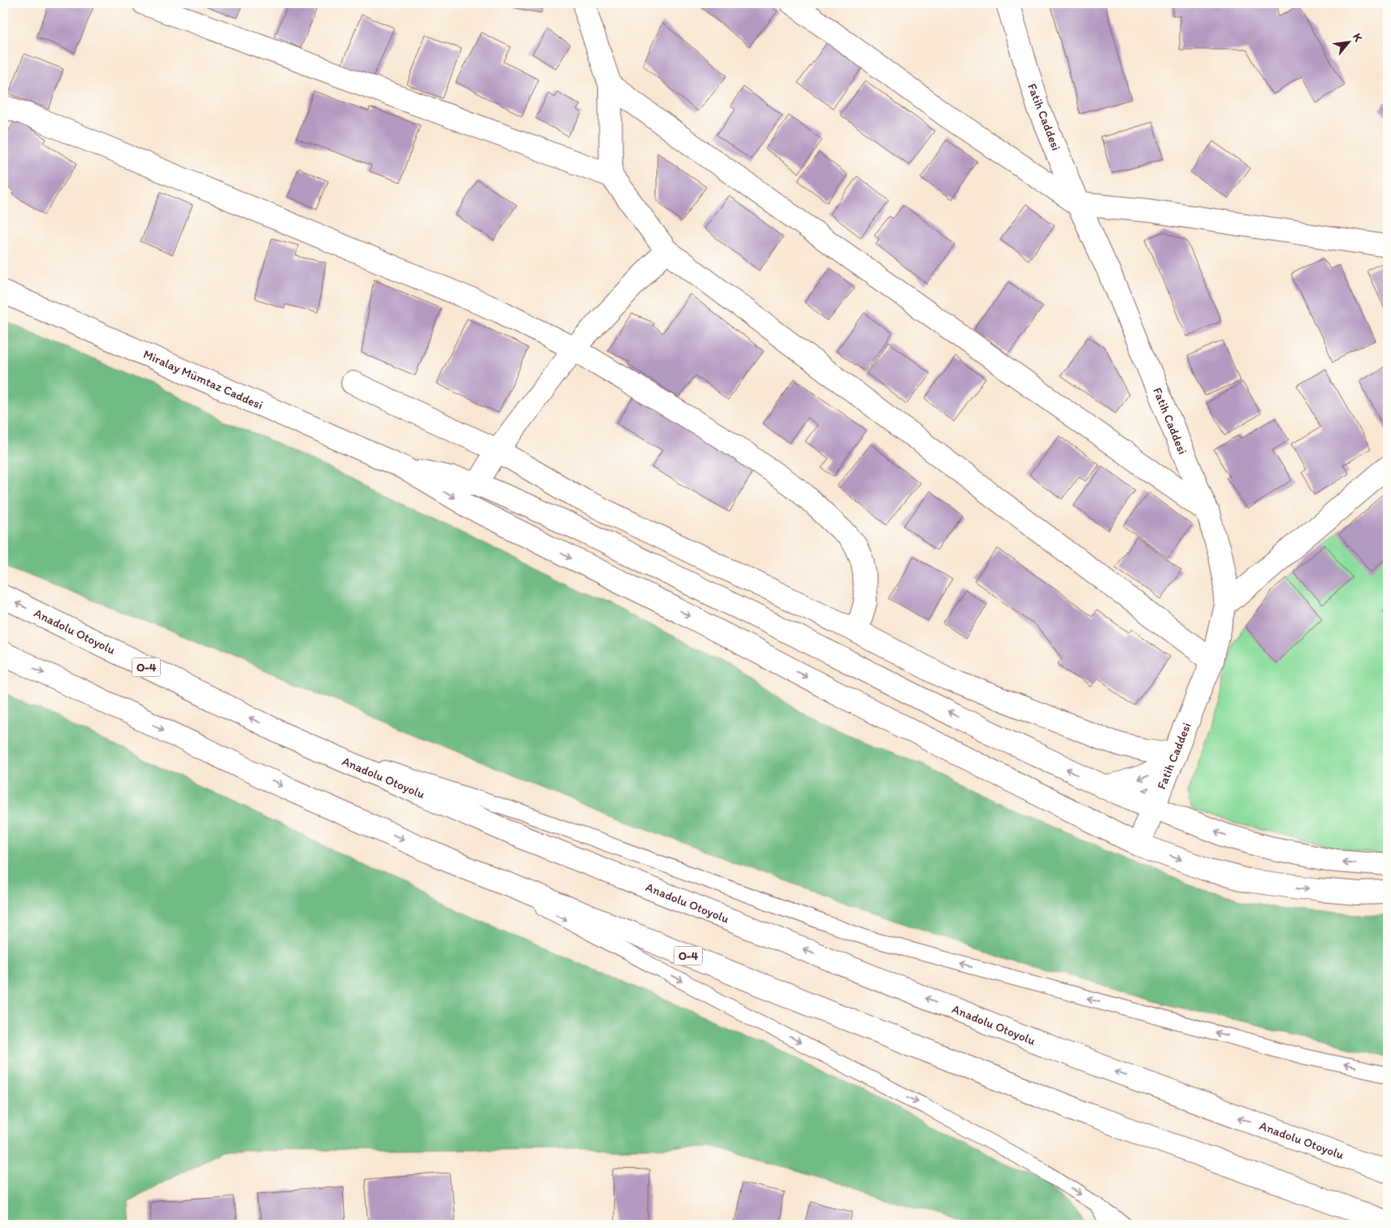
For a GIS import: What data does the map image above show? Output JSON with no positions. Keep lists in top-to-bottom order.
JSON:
{
  "streets": {
    "main road": [
      "Fatih Caddesi",
      "Miralay Mümtaz Caddesi",
      "Anadolu Otoyolu",
      "O-4"
    ]
  },
  "north": "top right"
}
